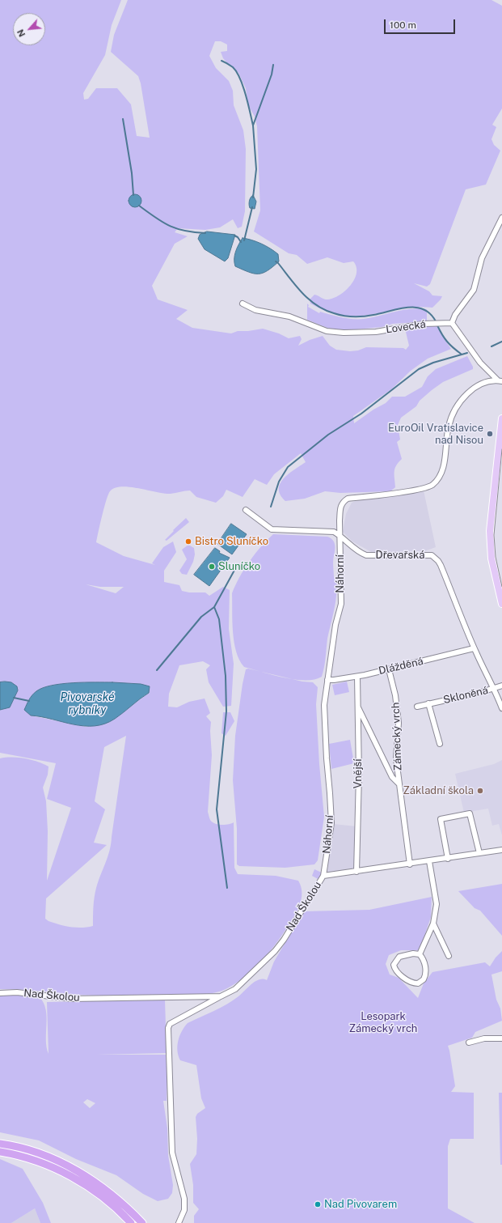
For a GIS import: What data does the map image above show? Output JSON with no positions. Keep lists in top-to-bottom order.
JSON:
{
  "streets": {
    "street": [
      "Lovecká",
      "Dřevařská",
      "Náhorní",
      "Dlážděná",
      "Skloněná",
      "Zámecký vrch",
      "Vnější",
      "Nad Školou"
    ]
  },
  "crossings": [
    ["Dřevařská", "Náhorní"],
    ["Dřevařská", "Dlážděná"],
    ["Dřevařská", "Skloněná"],
    ["Náhorní", "Dlážděná"],
    ["Náhorní", "Nad Školou"],
    ["Dlážděná", "Zámecký vrch"],
    ["Dlážděná", "Vnější"],
    ["Zámecký vrch", "Vnější"],
    ["Zámecký vrch", "Nad Školou"],
    ["Vnější", "Nad Školou"]
  ],
  "water": ["Pivovarské rybníky"],
  "parks": ["Lesopark Zámecký vrch"],
  "places": [
    "EuroOil Vratislavice nad Nisou",
    "Bistro Sluníčko",
    "Sluníčko",
    "Základní škola",
    "Nad Pivovarem"
  ],
  "scale_bar": "100 m",
  "north": "bottom left"
}
